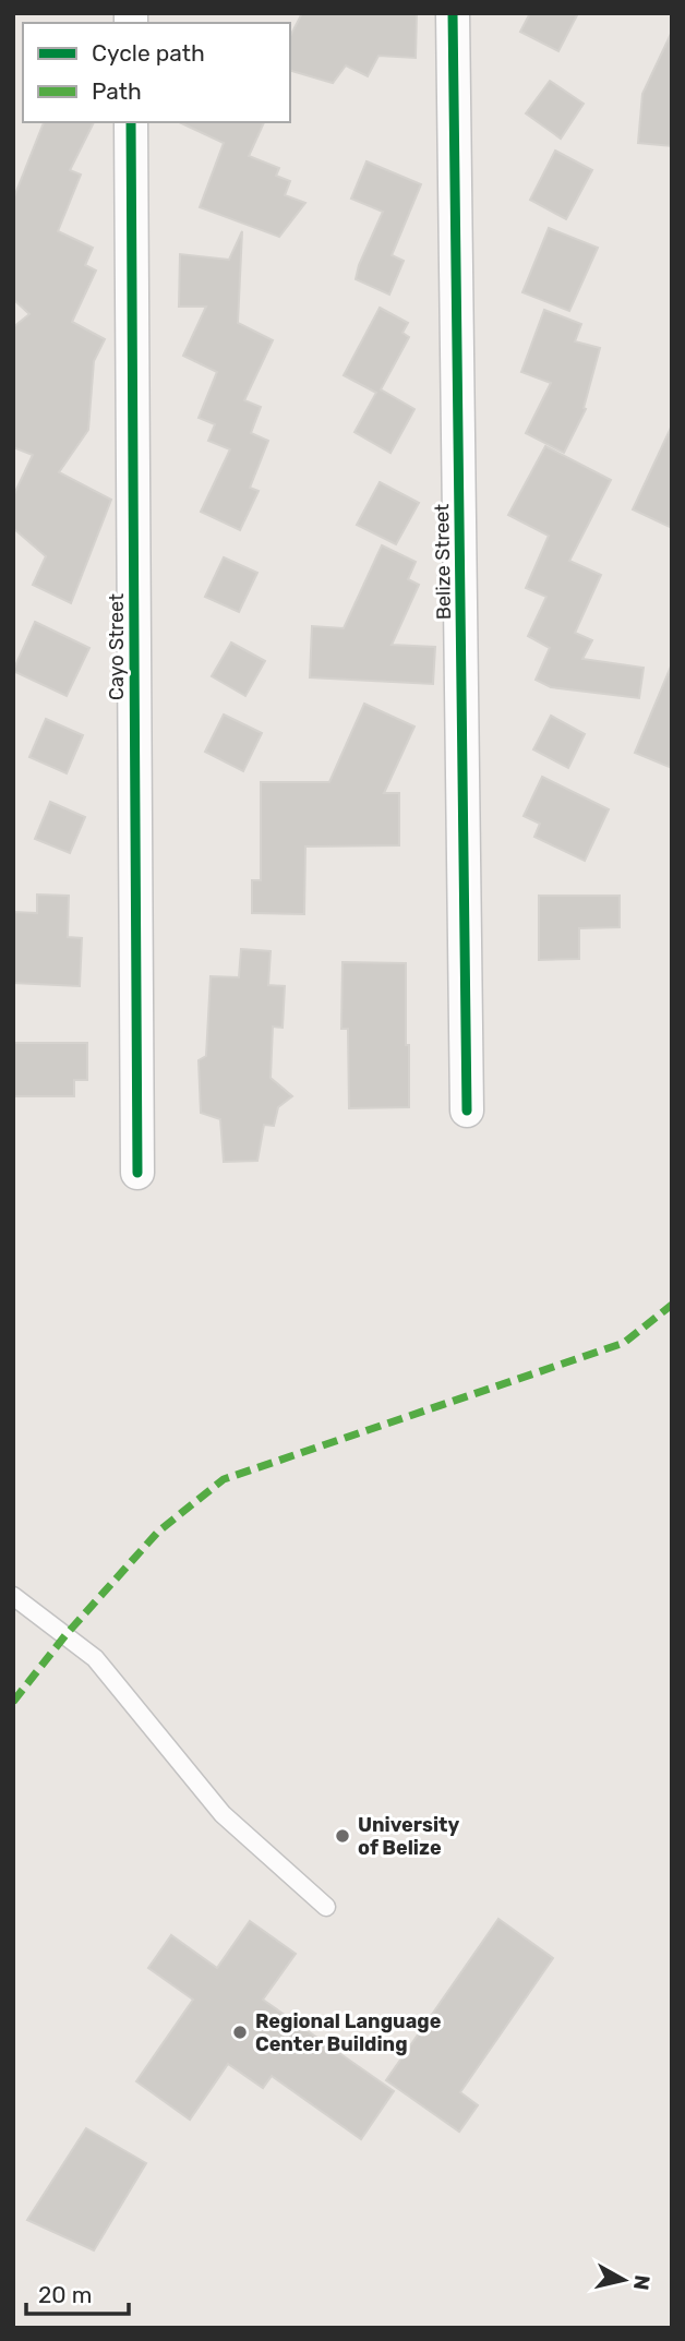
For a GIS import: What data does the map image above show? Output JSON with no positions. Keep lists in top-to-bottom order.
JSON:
{
  "streets": {
    "street": ["Belize Street", "Cayo Street"]
  },
  "places": ["University of Belize", "Regional Language Center Building"],
  "legend": ["Cycle path", "Path"],
  "scale_bar": "20 m",
  "north": "right"
}
